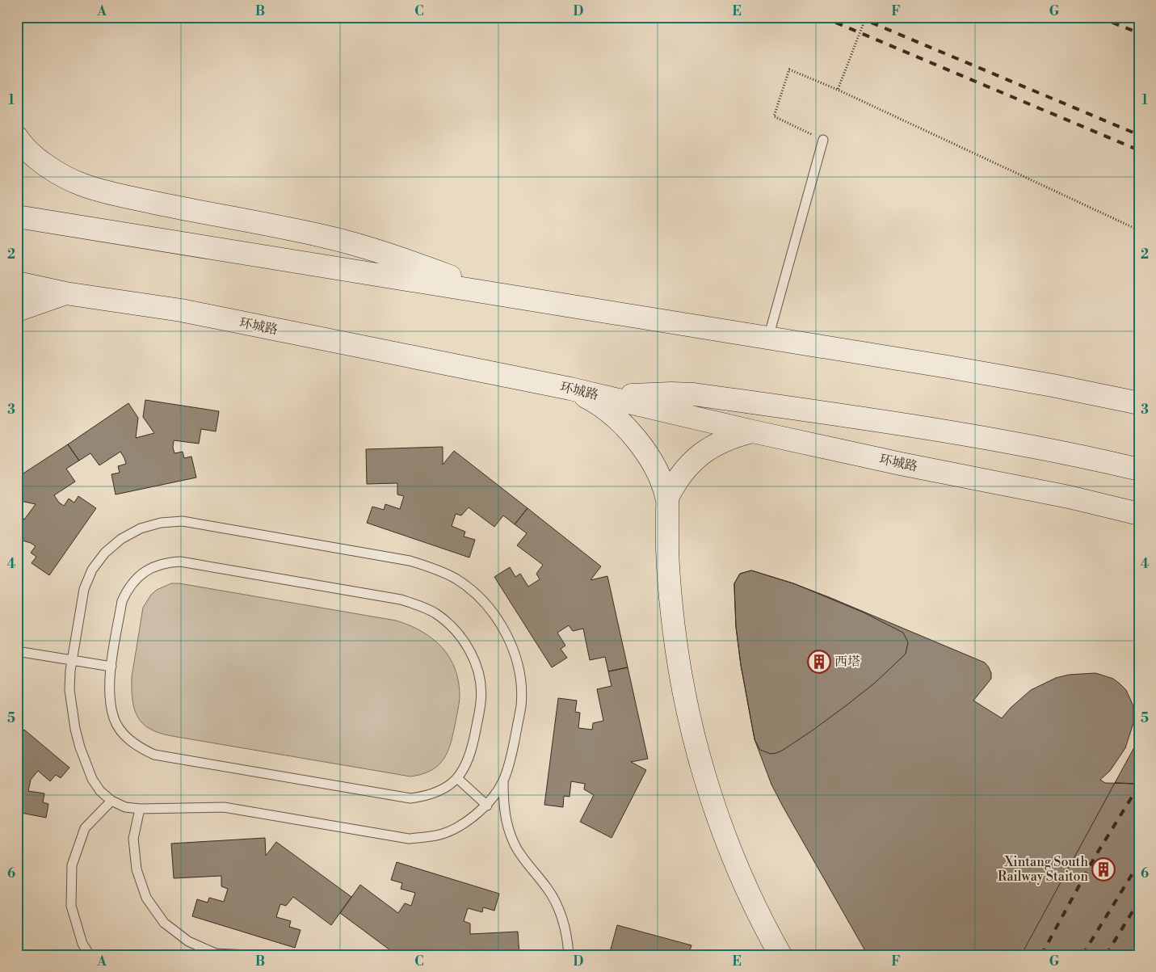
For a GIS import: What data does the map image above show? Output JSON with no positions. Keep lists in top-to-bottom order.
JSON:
{
  "streets": {
    "main road": ["环城路"]
  },
  "places": {
    "building": ["西塔", "Xintang South Railway Staiton"]
  },
  "grid": {
    "columns": [
      "A",
      "B",
      "C",
      "D",
      "E",
      "F",
      "G"
    ],
    "rows": [
      "1",
      "2",
      "3",
      "4",
      "5",
      "6"
    ]
  }
}
